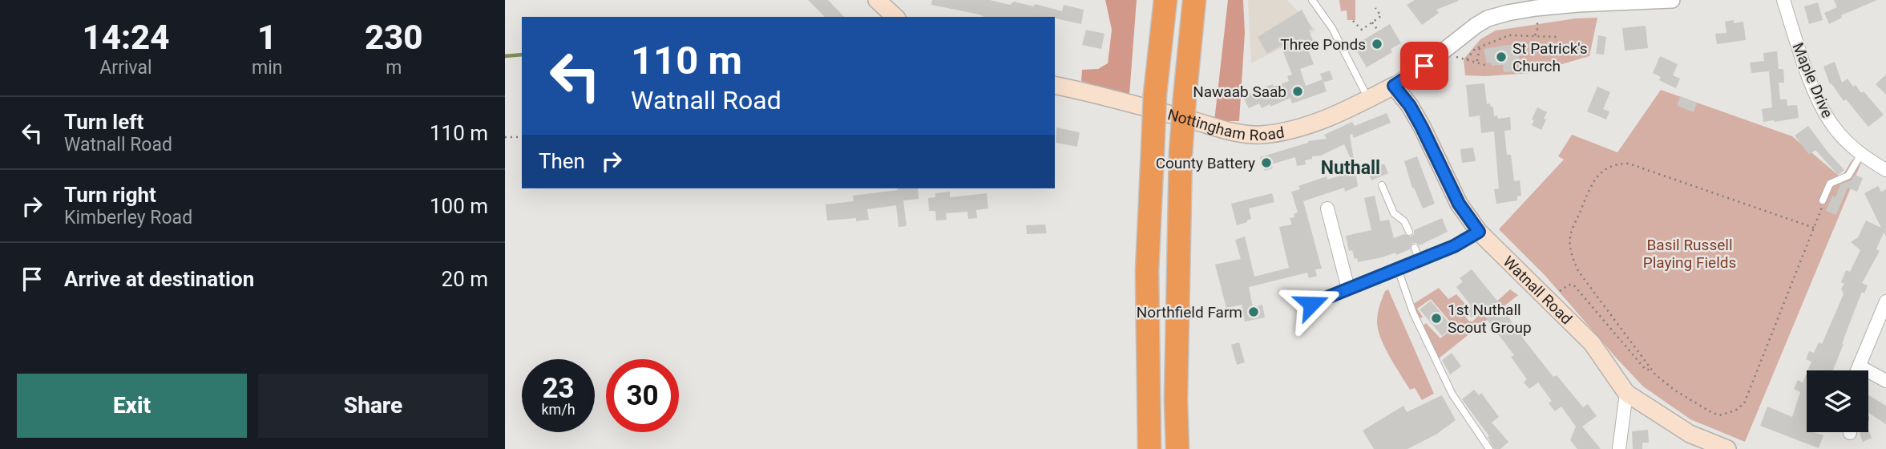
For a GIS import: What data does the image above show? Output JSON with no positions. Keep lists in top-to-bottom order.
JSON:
{
  "streets": {
    "main road": ["Nottingham Road", "Watnall Road"],
    "street": ["Maple Drive"]
  },
  "crossings": [
    ["Nottingham Road", "Watnall Road"]
  ],
  "districts": ["Nuthall"],
  "parks": ["Basil Russell Playing Fields"],
  "places": [
    "Three Ponds",
    "St Patrick's Church",
    "Nawaab Saab",
    "County Battery",
    "Northfield Farm",
    "1st Nuthall Scout Group"
  ],
  "page": {
    "eta": [
      "14:24",
      "Arrival",
      "1",
      "min",
      "230",
      "m"
    ],
    "turn": ["110 m", "Watnall Road"],
    "list": [
      {
        "name": "Turn left",
        "note": "Watnall Road",
        "value": "110 m"
      },
      {
        "name": "Turn right",
        "note": "Kimberley Road",
        "value": "100 m"
      },
      {
        "name": "Arrive at destination",
        "value": "20 m"
      }
    ],
    "then": "Then",
    "speed": "23 km/h",
    "limit": "30",
    "buttons": ["Exit", "Share"]
  }
}
